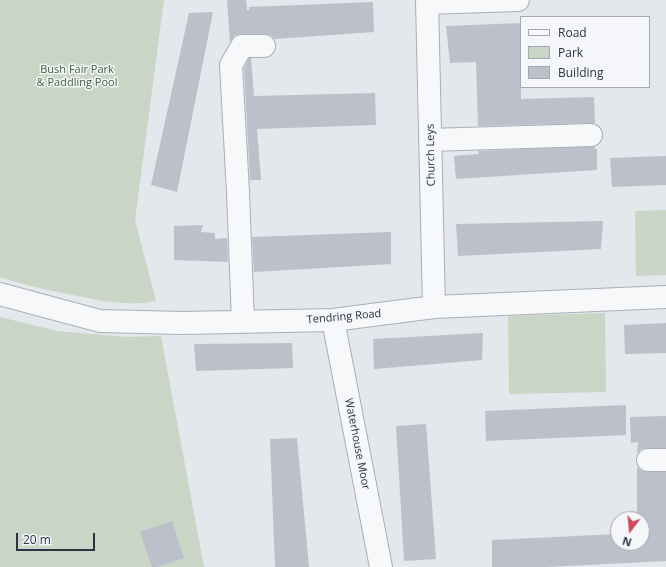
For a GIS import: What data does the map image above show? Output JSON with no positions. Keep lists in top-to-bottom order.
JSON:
{
  "streets": {
    "street": ["Church Leys", "Tendring Road", "Waterhouse Moor"]
  },
  "crossings": [
    ["Church Leys", "Tendring Road"],
    ["Tendring Road", "Waterhouse Moor"]
  ],
  "parks": ["Bush Fair Park & Paddling Pool"],
  "legend": ["Road", "Park", "Building"],
  "scale_bar": "20 m",
  "north": "bottom"
}
